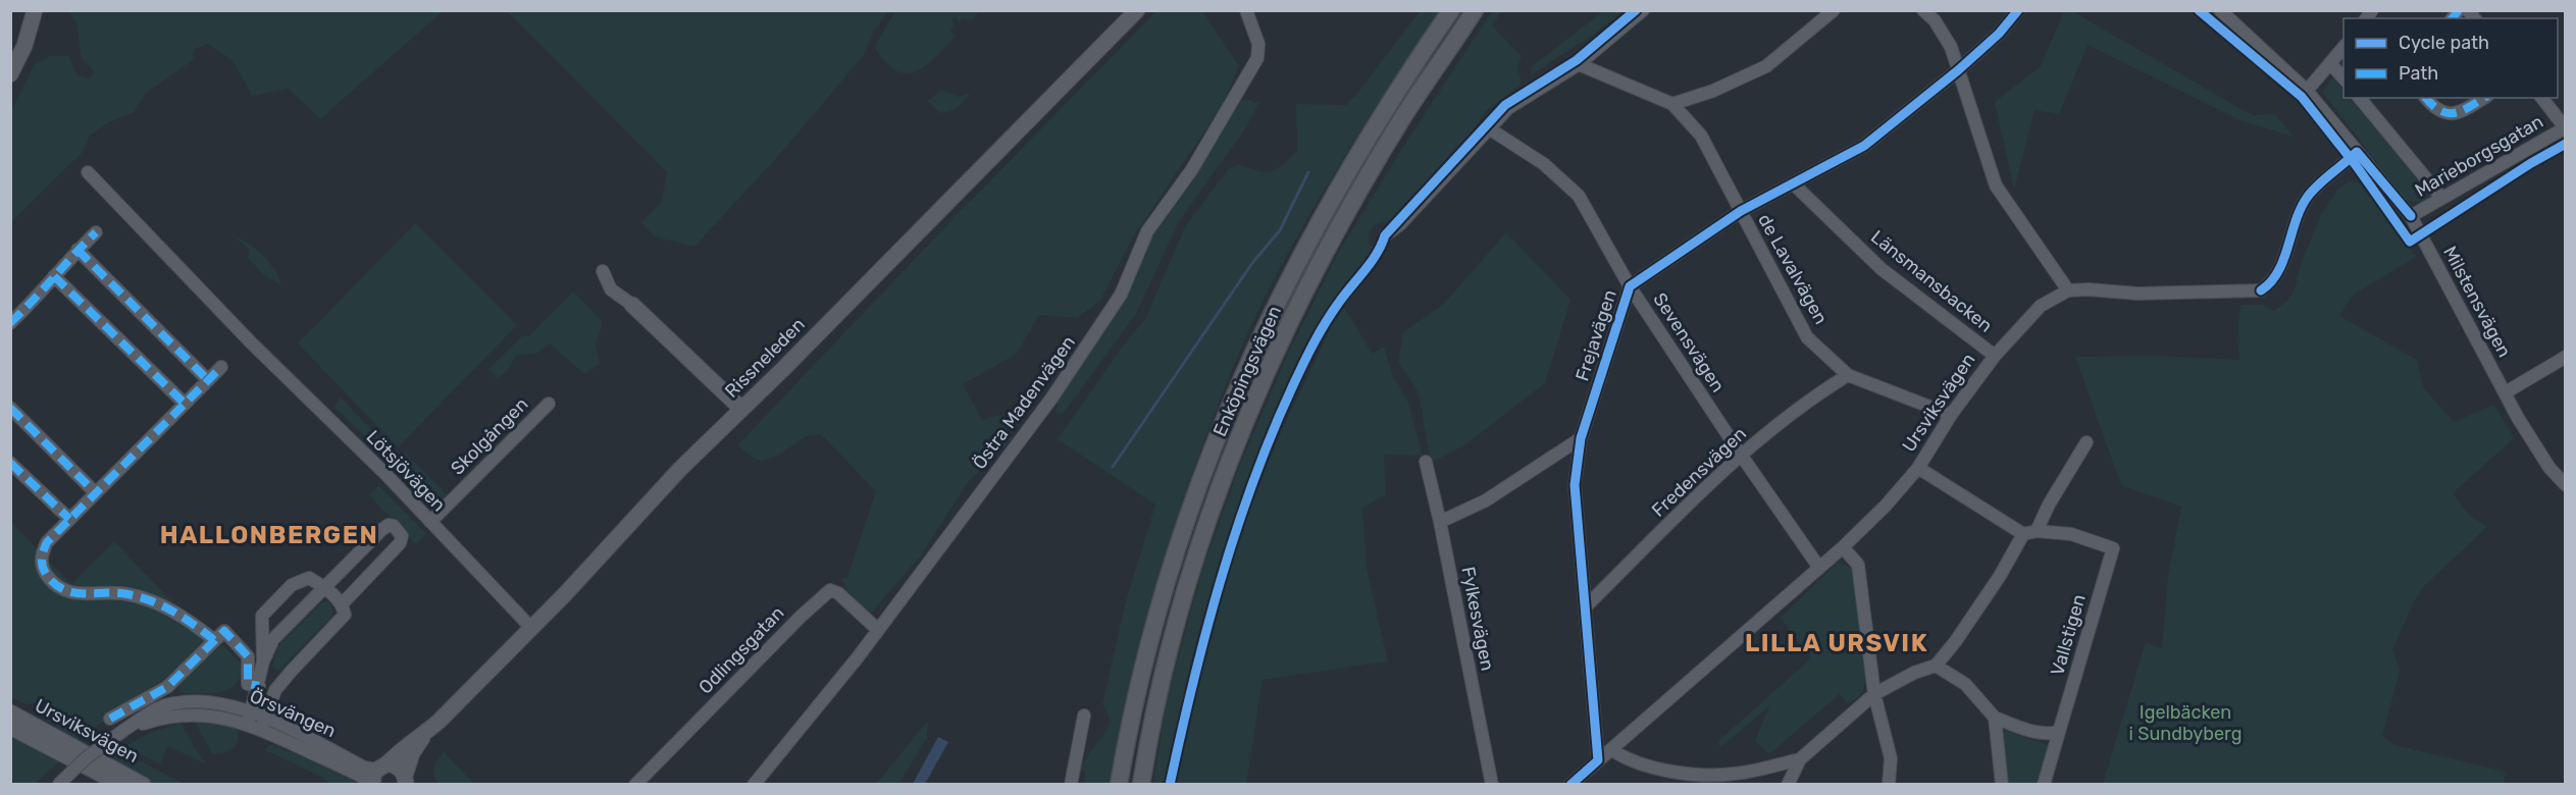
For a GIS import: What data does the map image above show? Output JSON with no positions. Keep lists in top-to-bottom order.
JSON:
{
  "streets": {
    "main road": ["Enköpingsvägen"],
    "street": [
      "Marieborgsgatan",
      "de Lavalvägen",
      "Länsmansbacken",
      "Milstensvägen",
      "Frejavägen",
      "Sevensvägen",
      "Rissneleden",
      "Östra Madenvägen",
      "Ursviksvägen",
      "Skolgången",
      "Lötsjövägen",
      "Fredensvägen",
      "Fylkesvägen",
      "Vallstigen",
      "Odlingsgatan",
      "Örsvängen"
    ]
  },
  "crossings": [
    ["Marieborgsgatan", "Milstensvägen"],
    ["de Lavalvägen", "Frejavägen"],
    ["de Lavalvägen", "Ursviksvägen"],
    ["de Lavalvägen", "Fredensvägen"],
    ["Länsmansbacken", "Frejavägen"],
    ["Länsmansbacken", "Ursviksvägen"],
    ["Milstensvägen", "Ursviksvägen"],
    ["Frejavägen", "Sevensvägen"],
    ["Frejavägen", "Ursviksvägen"],
    ["Frejavägen", "Fredensvägen"],
    ["Sevensvägen", "Ursviksvägen"],
    ["Sevensvägen", "Fredensvägen"],
    ["Rissneleden", "Lötsjövägen"],
    ["Rissneleden", "Örsvängen"],
    ["Östra Madenvägen", "Odlingsgatan"],
    ["Skolgången", "Lötsjövägen"]
  ],
  "districts": ["HALLONBERGEN", "LILLA URSVIK"],
  "parks": ["Igelbäcken i Sundbyberg"],
  "legend": ["Cycle path", "Path"]
}
